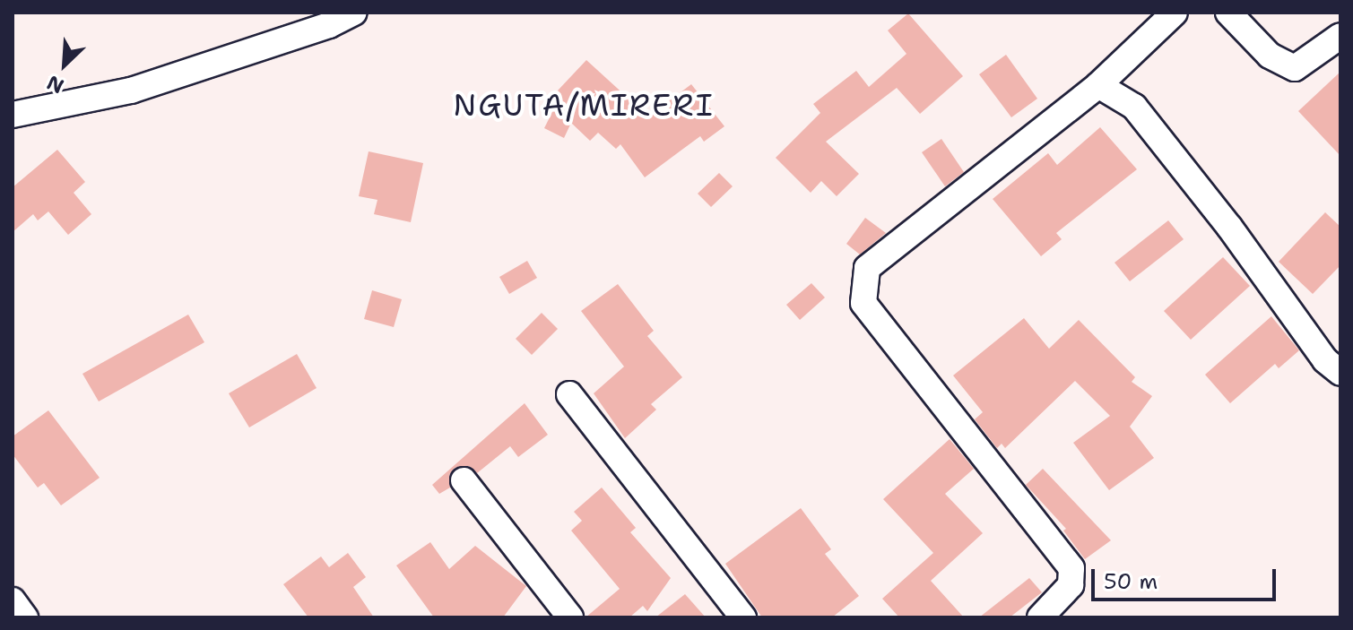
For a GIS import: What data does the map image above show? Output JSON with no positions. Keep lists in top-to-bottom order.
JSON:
{
  "districts": ["NGUTA/MIRERI"],
  "scale_bar": "50 m",
  "north": "bottom left"
}
